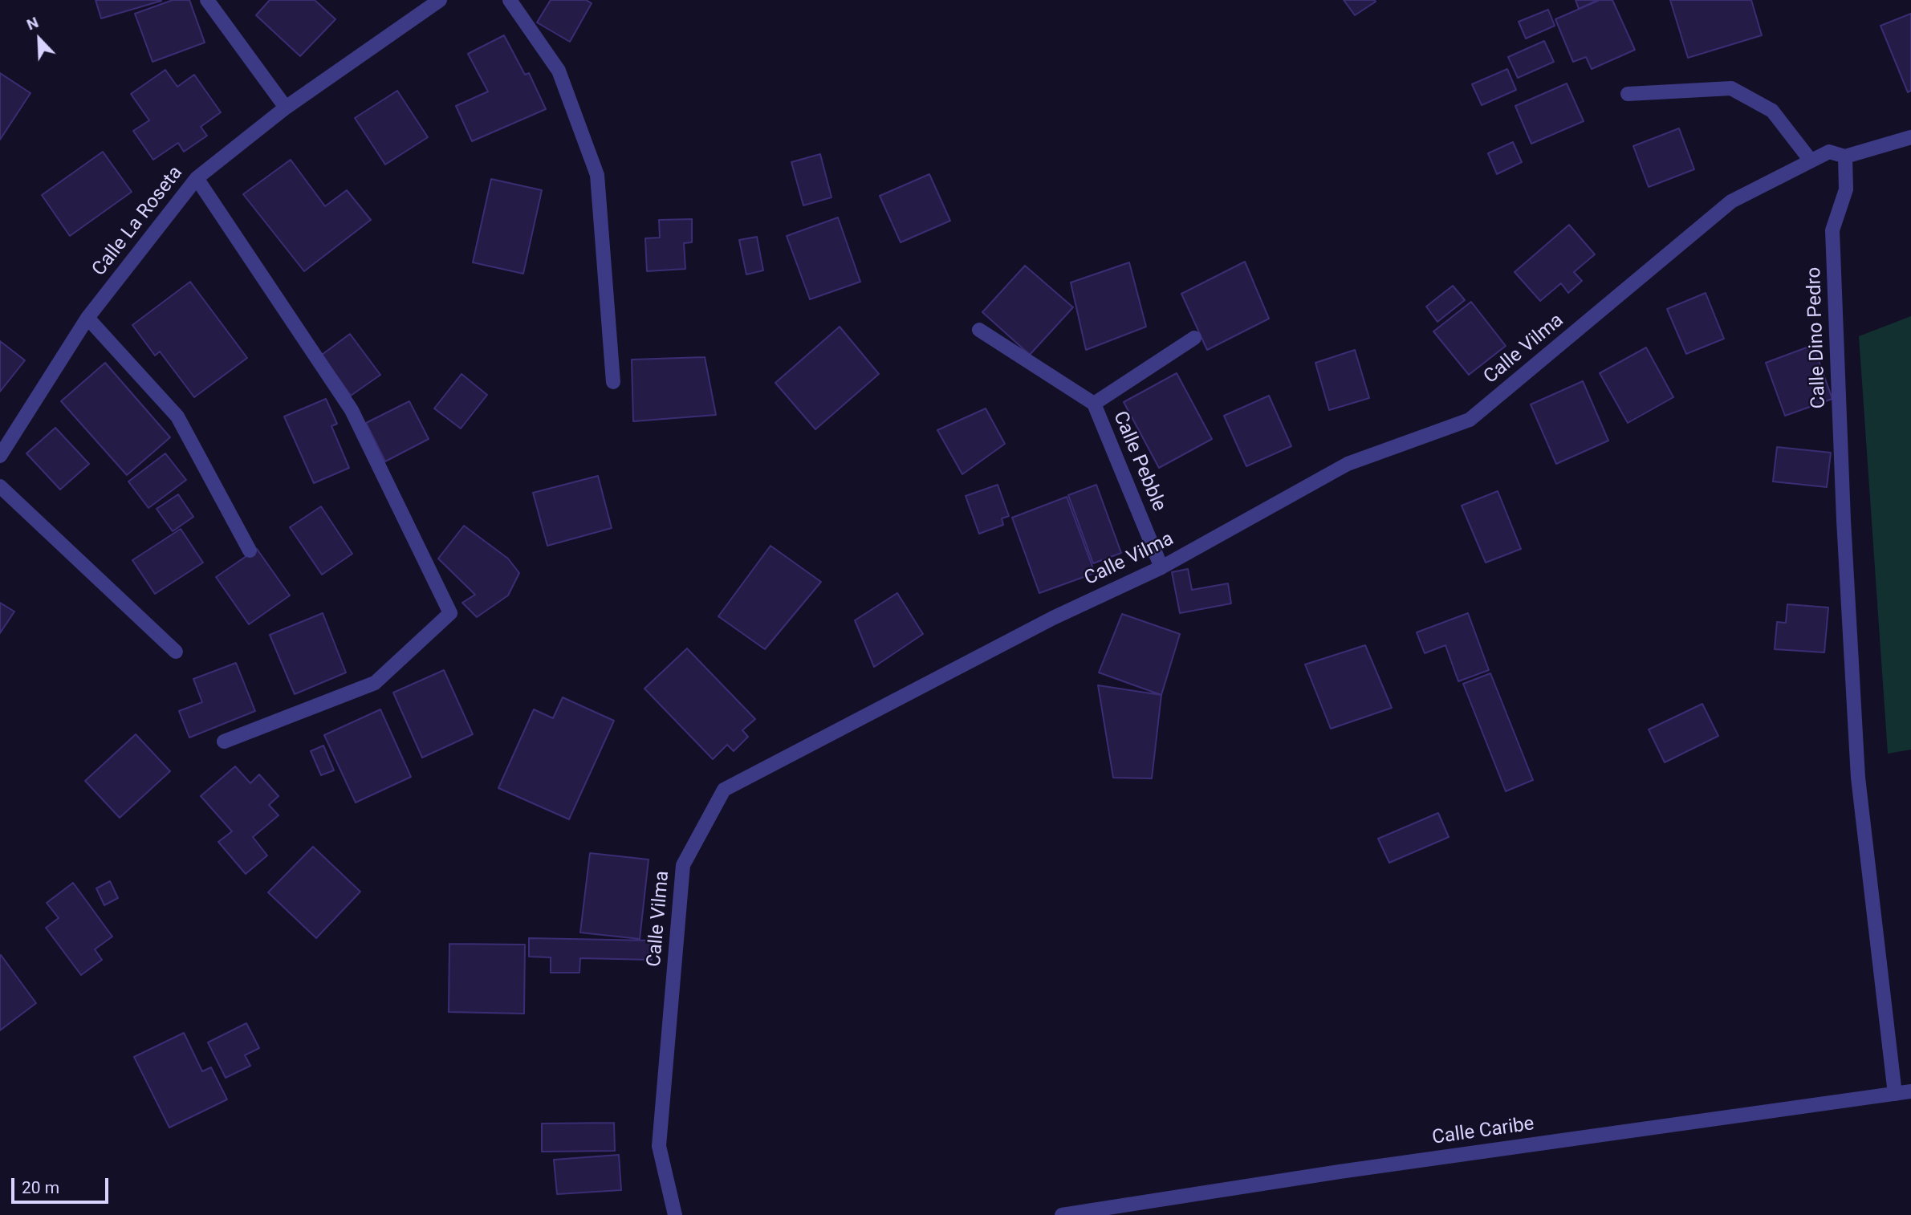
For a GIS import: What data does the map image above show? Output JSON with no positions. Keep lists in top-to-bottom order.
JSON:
{
  "streets": {
    "street": [
      "Calle La Roseta",
      "Calle Dino Pedro",
      "Calle Vilma",
      "Calle Pebble",
      "Calle Caribe"
    ]
  },
  "crossings": [
    ["Calle Dino Pedro", "Calle Vilma"],
    ["Calle Dino Pedro", "Calle Caribe"],
    ["Calle Vilma", "Calle Pebble"]
  ],
  "scale_bar": "20 m",
  "north": "top left"
}
